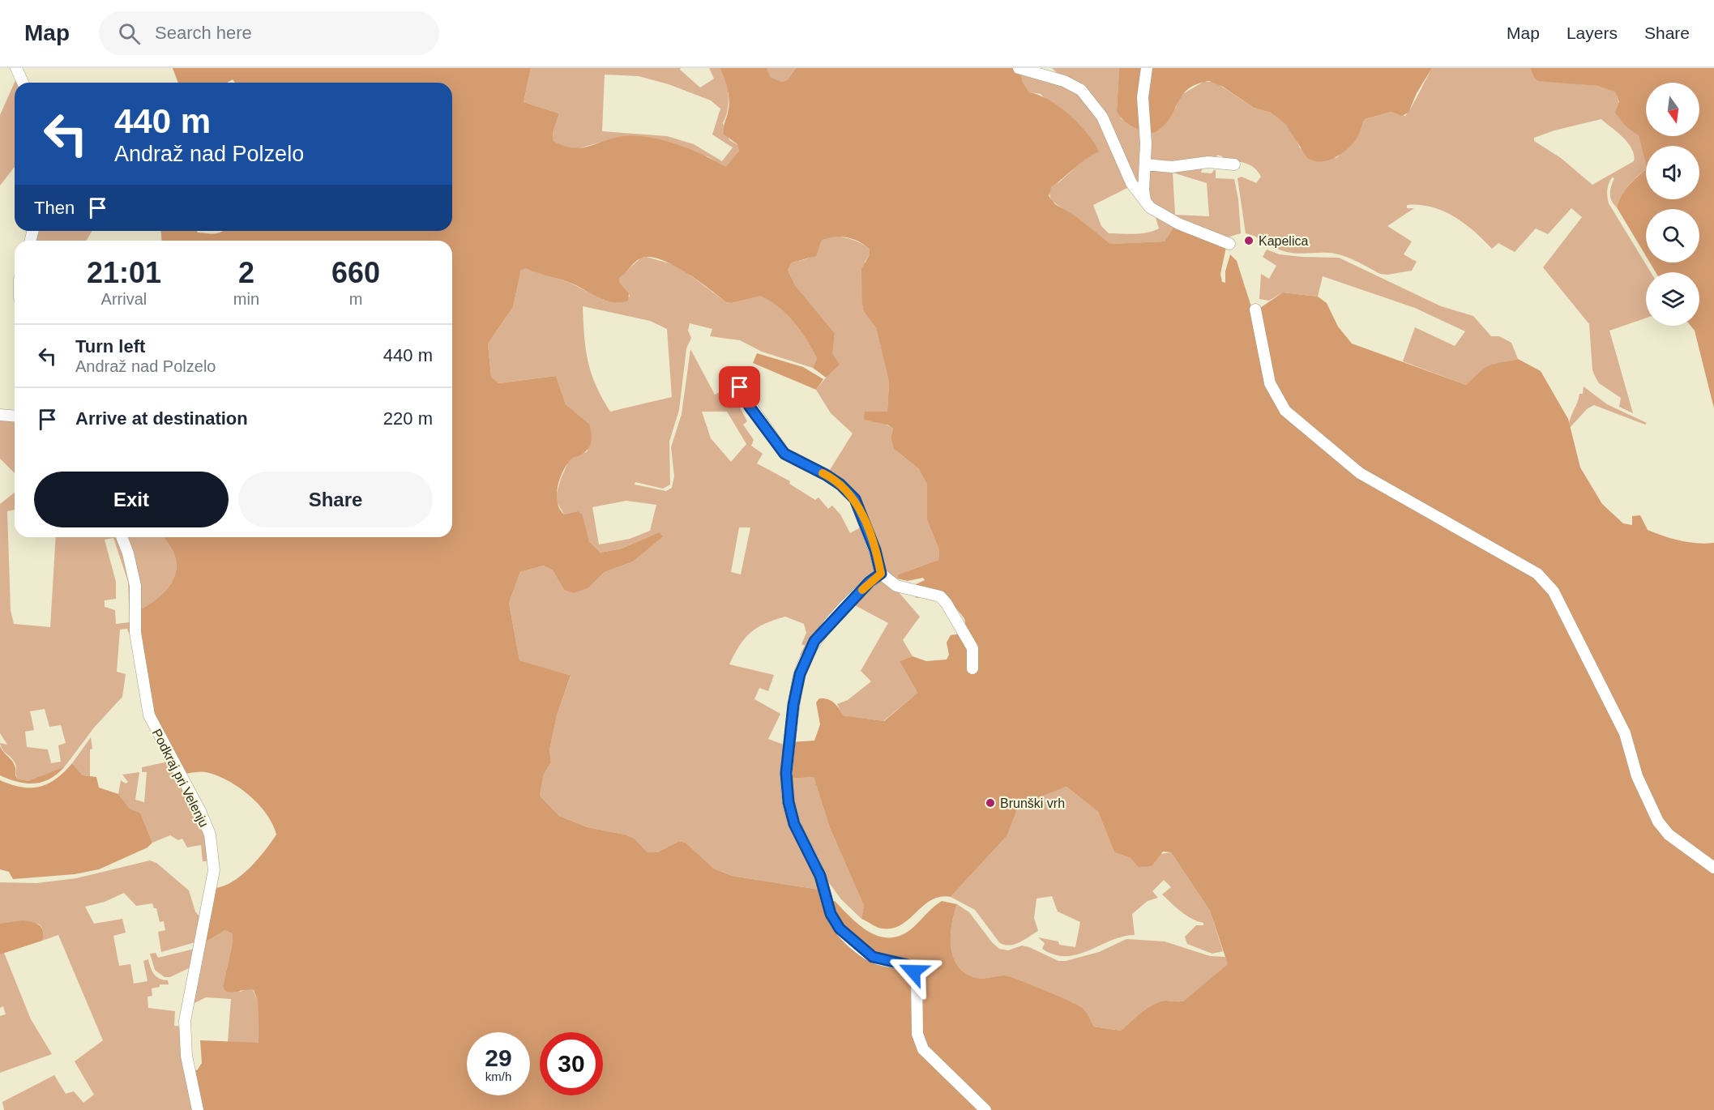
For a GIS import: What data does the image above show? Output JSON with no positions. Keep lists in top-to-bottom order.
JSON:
{
  "streets": {
    "street": ["Podkraj pri Velenju"]
  },
  "places": ["Kapelica", "Brunški vrh"],
  "north": "bottom",
  "page": {
    "header": "Map",
    "search": "Search here",
    "nav": ["Map", "Layers", "Share"],
    "turn": ["440 m", "Andraž nad Polzelo"],
    "then": "Then",
    "eta": [
      "21:01",
      "Arrival",
      "2",
      "min",
      "660",
      "m"
    ],
    "list": [
      {
        "name": "Turn left",
        "note": "Andraž nad Polzelo",
        "value": "440 m"
      },
      {
        "name": "Arrive at destination",
        "value": "220 m"
      }
    ],
    "buttons": ["Exit", "Share"],
    "speed": "29 km/h",
    "limit": "30"
  }
}
